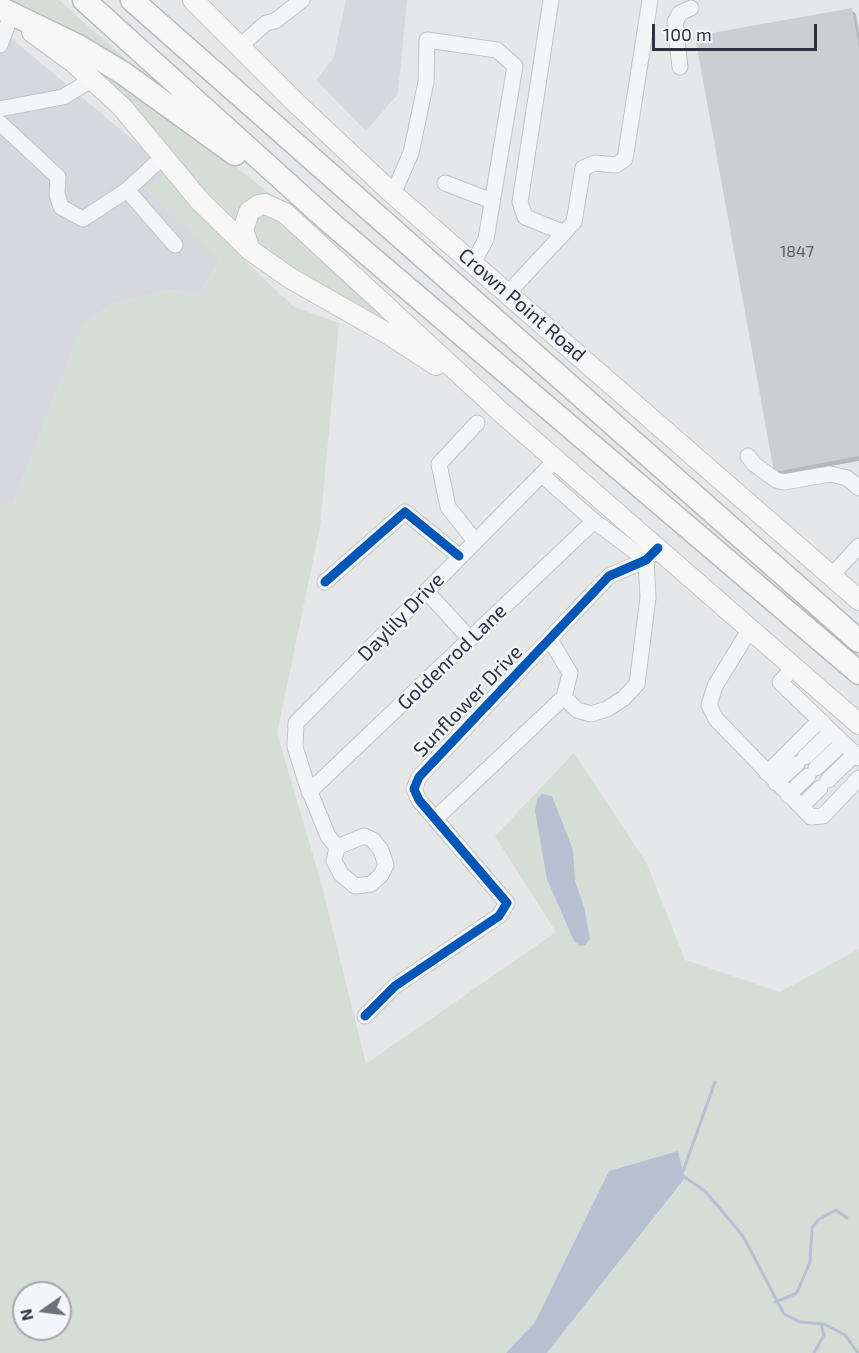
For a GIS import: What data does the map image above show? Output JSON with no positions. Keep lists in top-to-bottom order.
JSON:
{
  "streets": {
    "main road": ["Crown Point Road"],
    "street": ["Daylily Drive", "Goldenrod Lane", "Sunflower Drive"]
  },
  "crossings": [
    ["Daylily Drive", "Goldenrod Lane"]
  ],
  "house_numbers": ["1847"],
  "scale_bar": "100 m",
  "north": "left"
}
